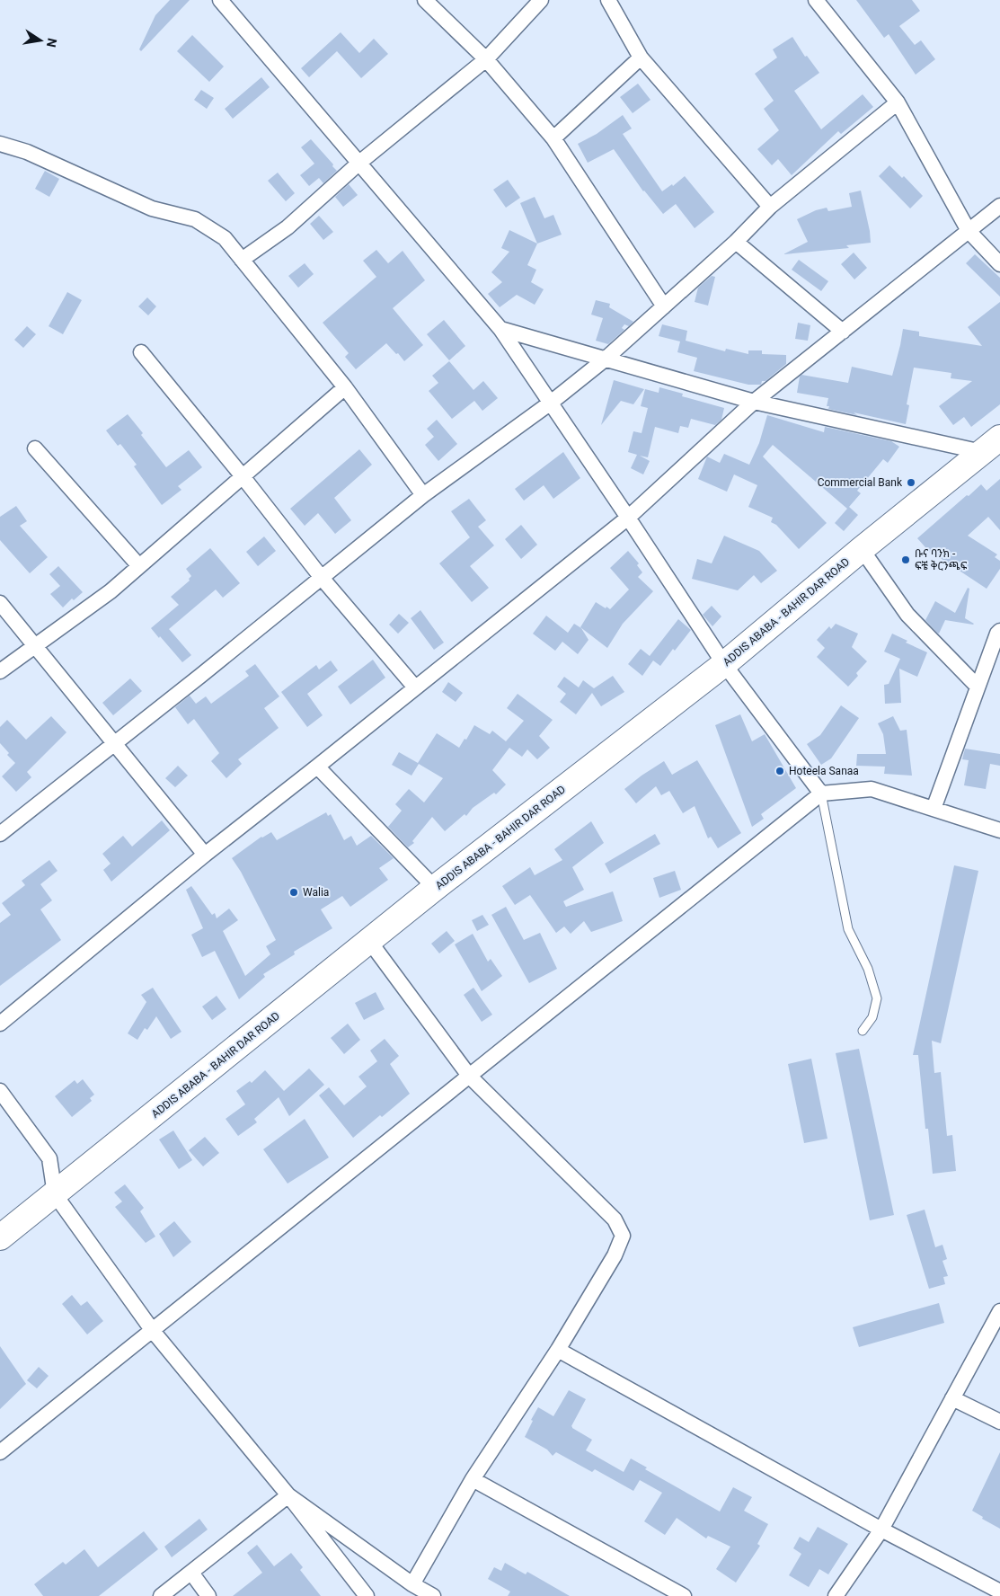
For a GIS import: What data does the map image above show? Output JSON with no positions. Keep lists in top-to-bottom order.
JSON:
{
  "streets": {
    "highway": ["ADDIS ABABA - BAHIR DAR ROAD"]
  },
  "places": [
    "Commercial Bank",
    "ቡና ባንክ - ፍቼ ቅርንጫፍ",
    "Hoteela Sanaa",
    "Walia"
  ],
  "north": "right"
}
